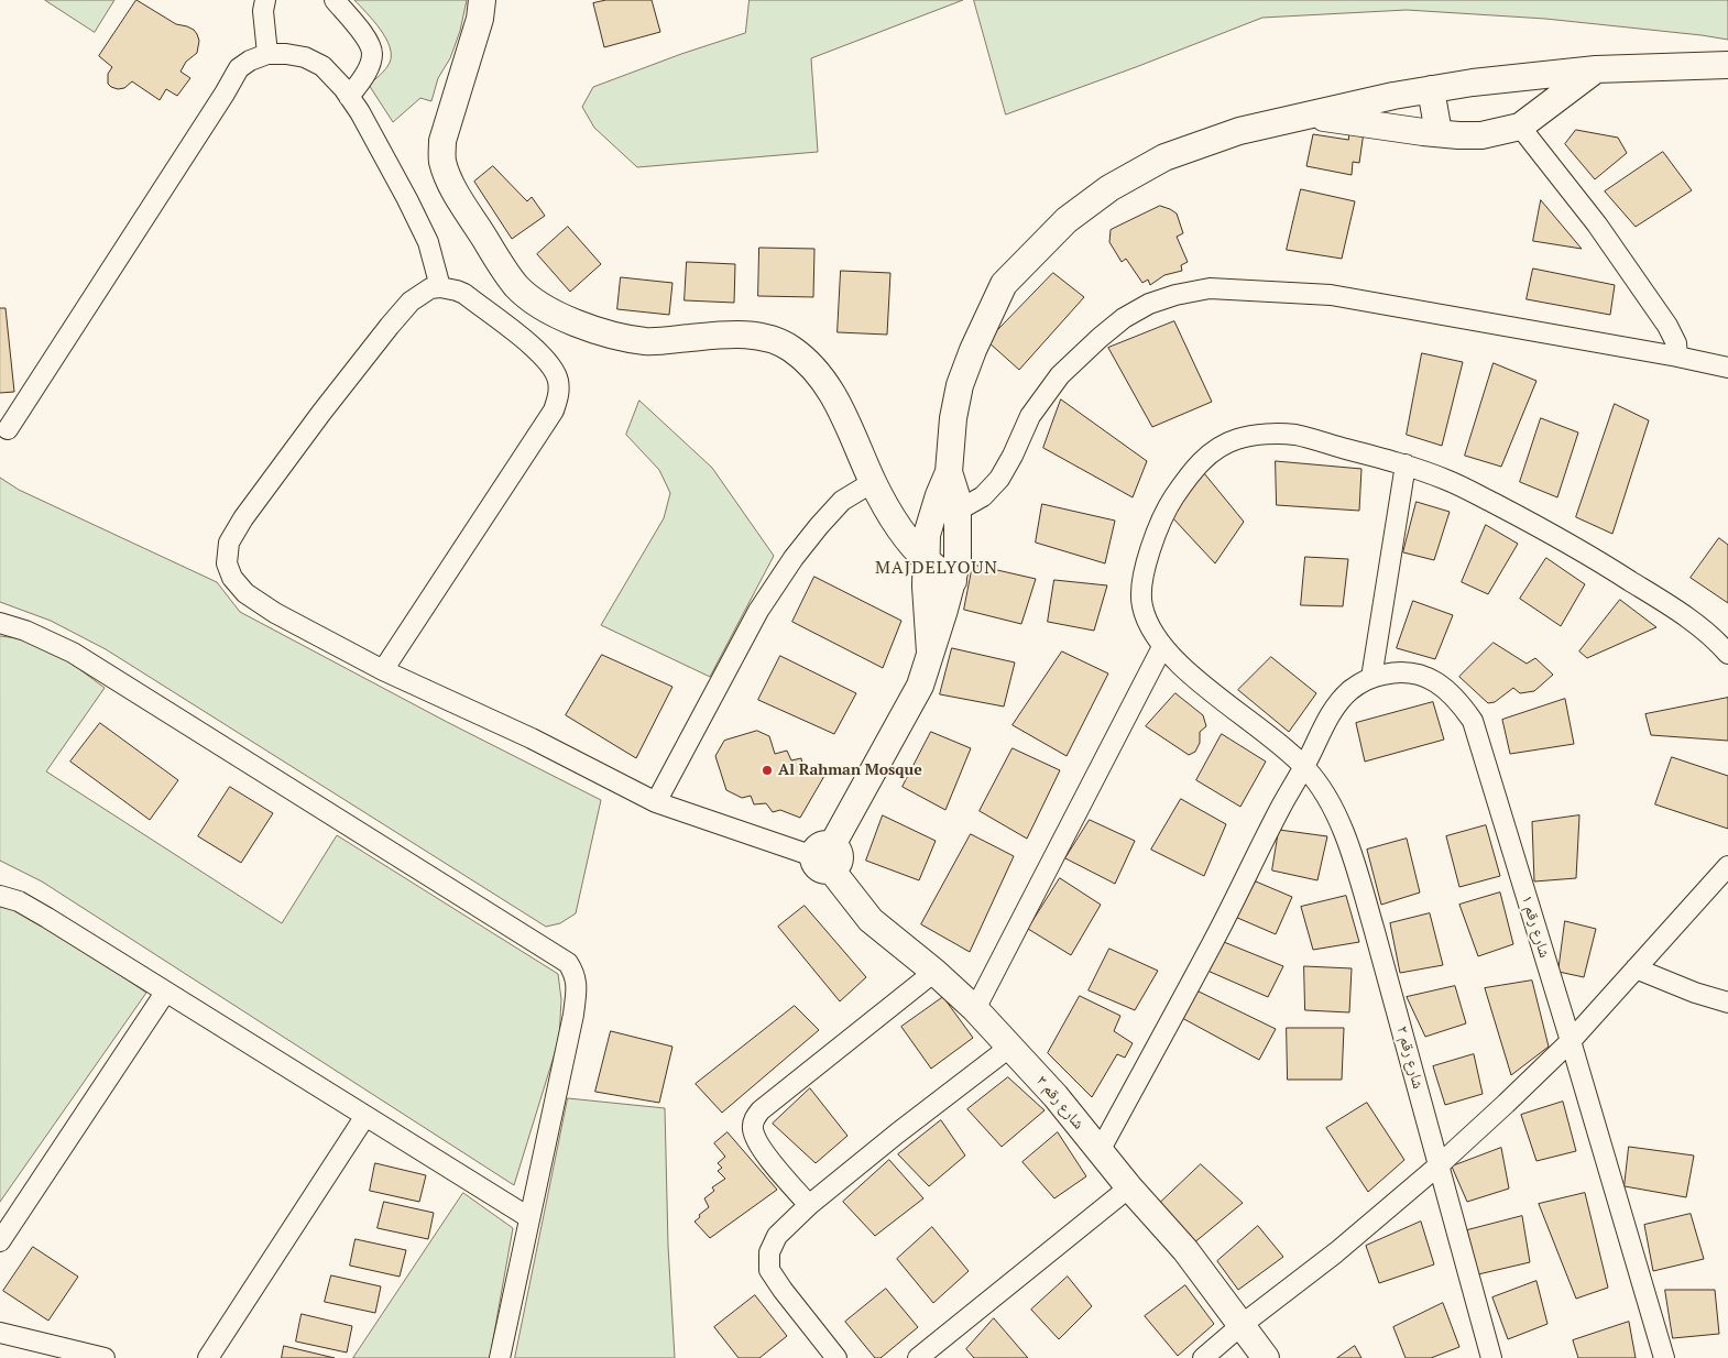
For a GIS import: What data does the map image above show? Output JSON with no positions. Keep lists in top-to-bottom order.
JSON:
{
  "streets": {
    "street": ["شارع رقم ١", "شارع رقم ٢", "شارع رقم ٣"]
  },
  "crossings": [
    ["شارع رقم ١", "شارع رقم ٢"],
    ["شارع رقم ١", "شارع رقم ٣"]
  ],
  "districts": ["MAJDELYOUN"],
  "places": ["Al Rahman Mosque"]
}
